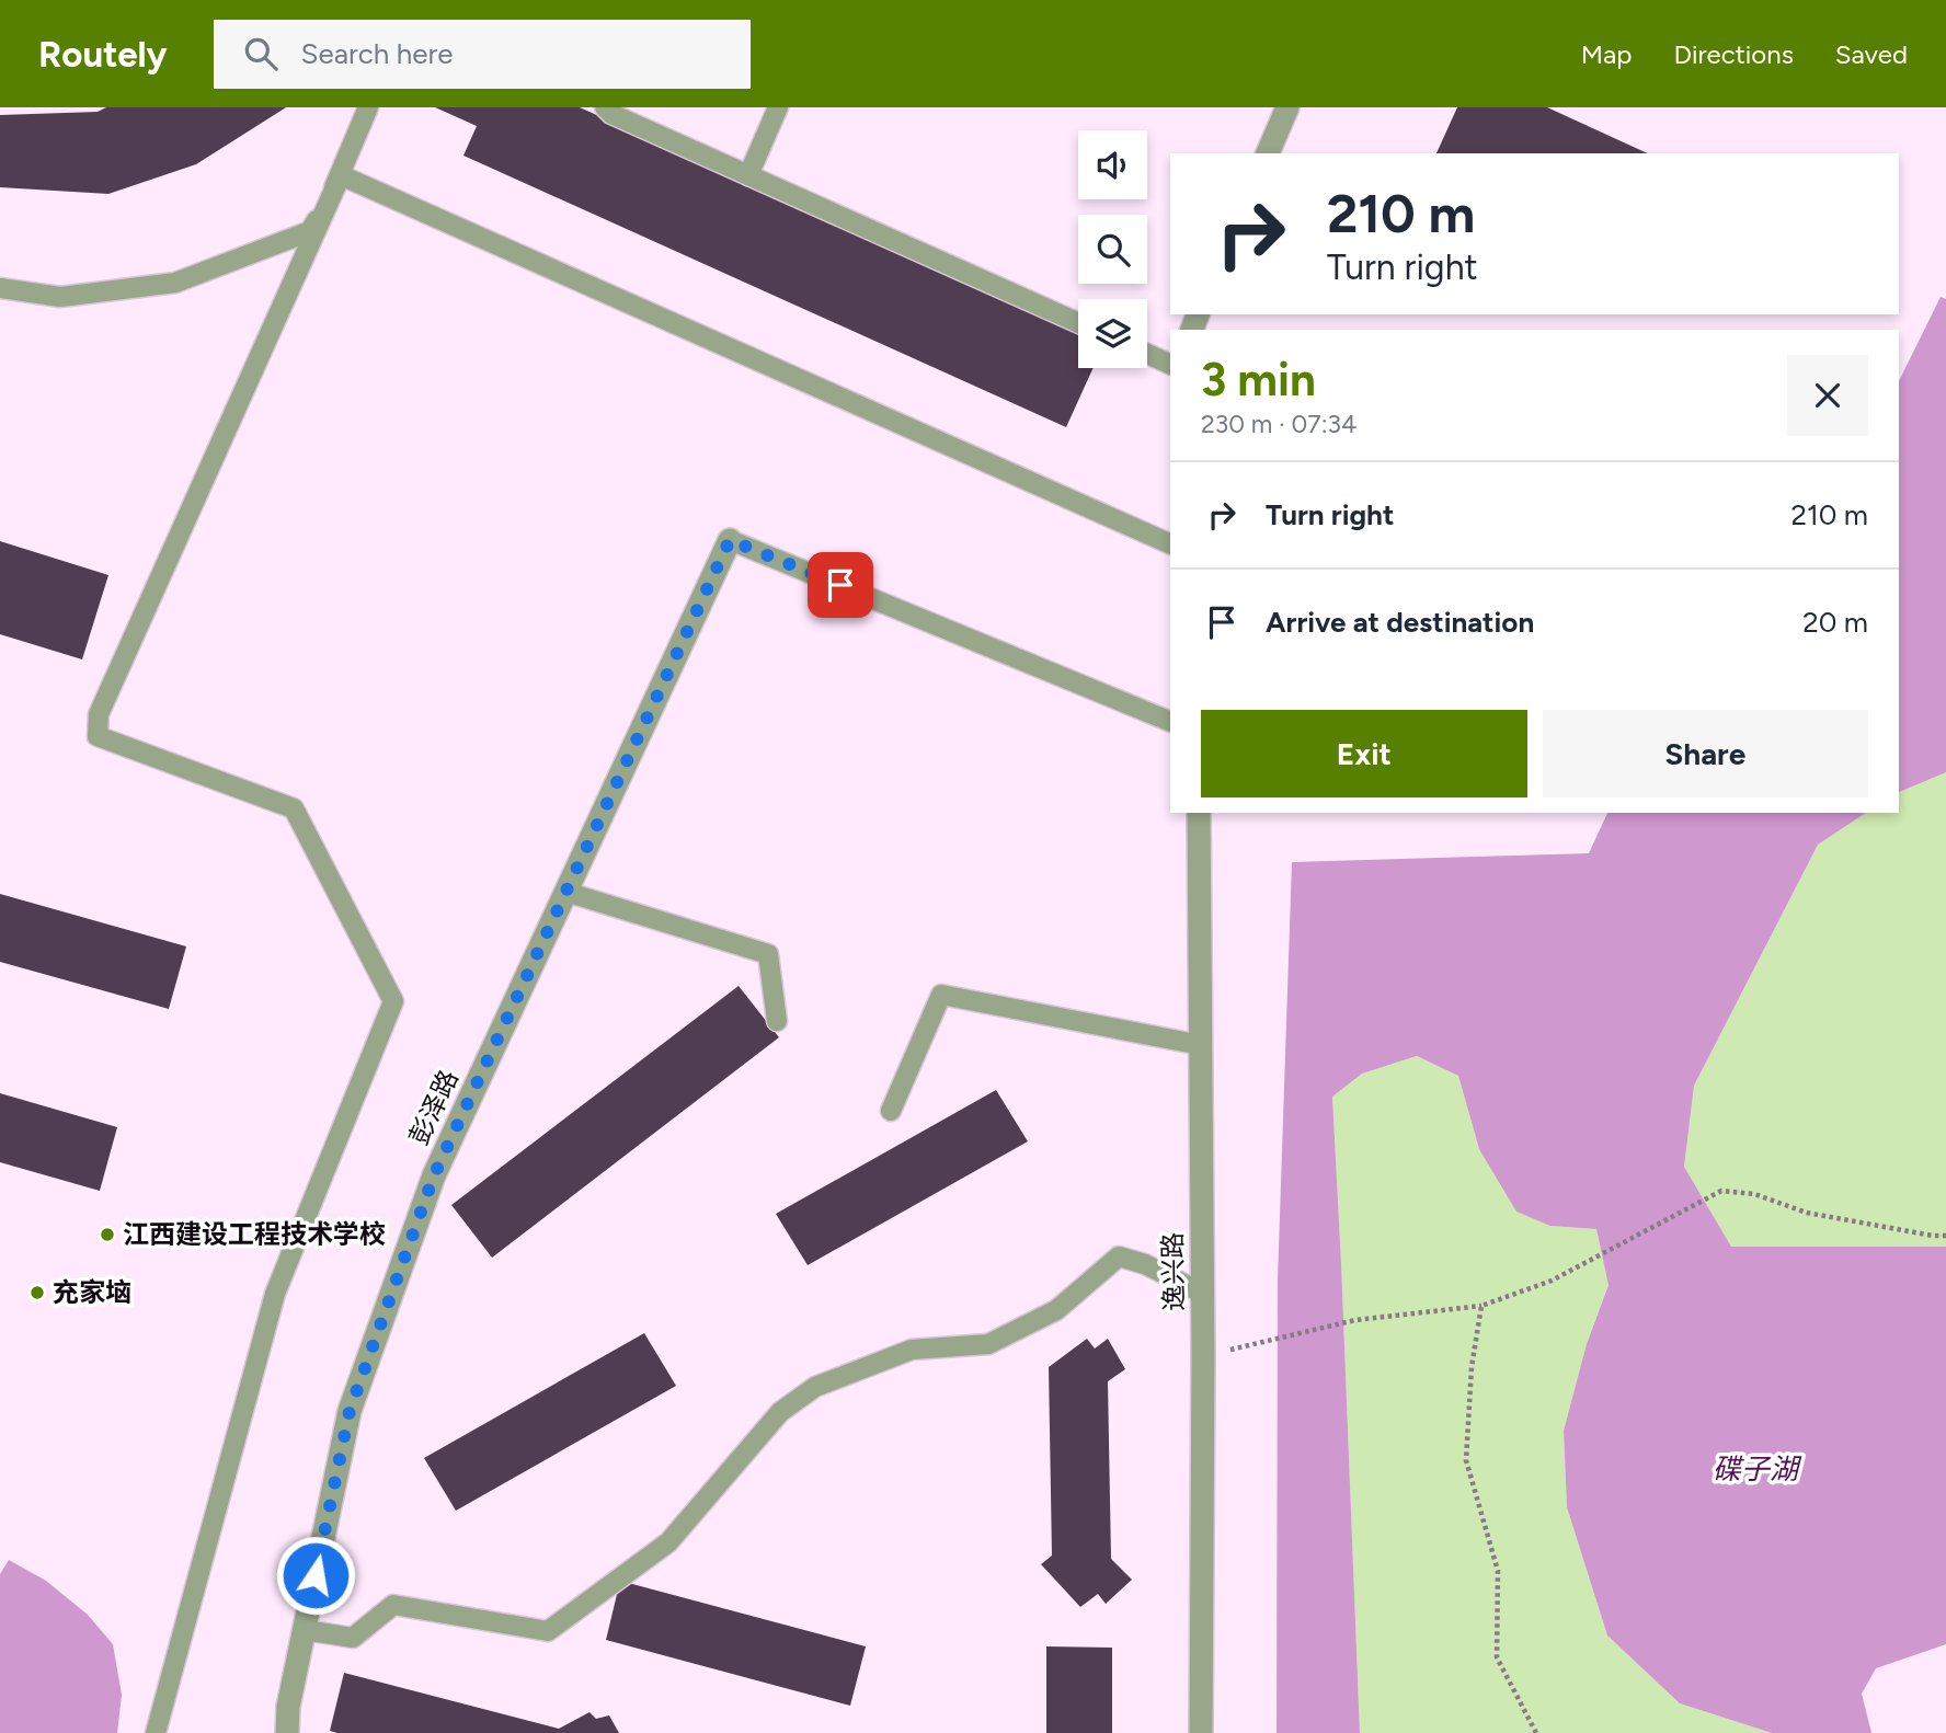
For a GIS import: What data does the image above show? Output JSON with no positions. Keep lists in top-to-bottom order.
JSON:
{
  "streets": {
    "street": ["彭泽路", "逸兴路"]
  },
  "water": ["碟子湖"],
  "places": ["江西建设工程技术学校", "充家垴"],
  "page": {
    "header": "Routely",
    "search": "Search here",
    "nav": ["Map", "Directions", "Saved"],
    "turn": ["210 m", "Turn right"],
    "heading": ["3 min", "230 m · 07:34"],
    "list": [
      {
        "name": "Turn right",
        "value": "210 m"
      },
      {
        "name": "Arrive at destination",
        "value": "20 m"
      }
    ],
    "buttons": ["Exit", "Share"]
  }
}
